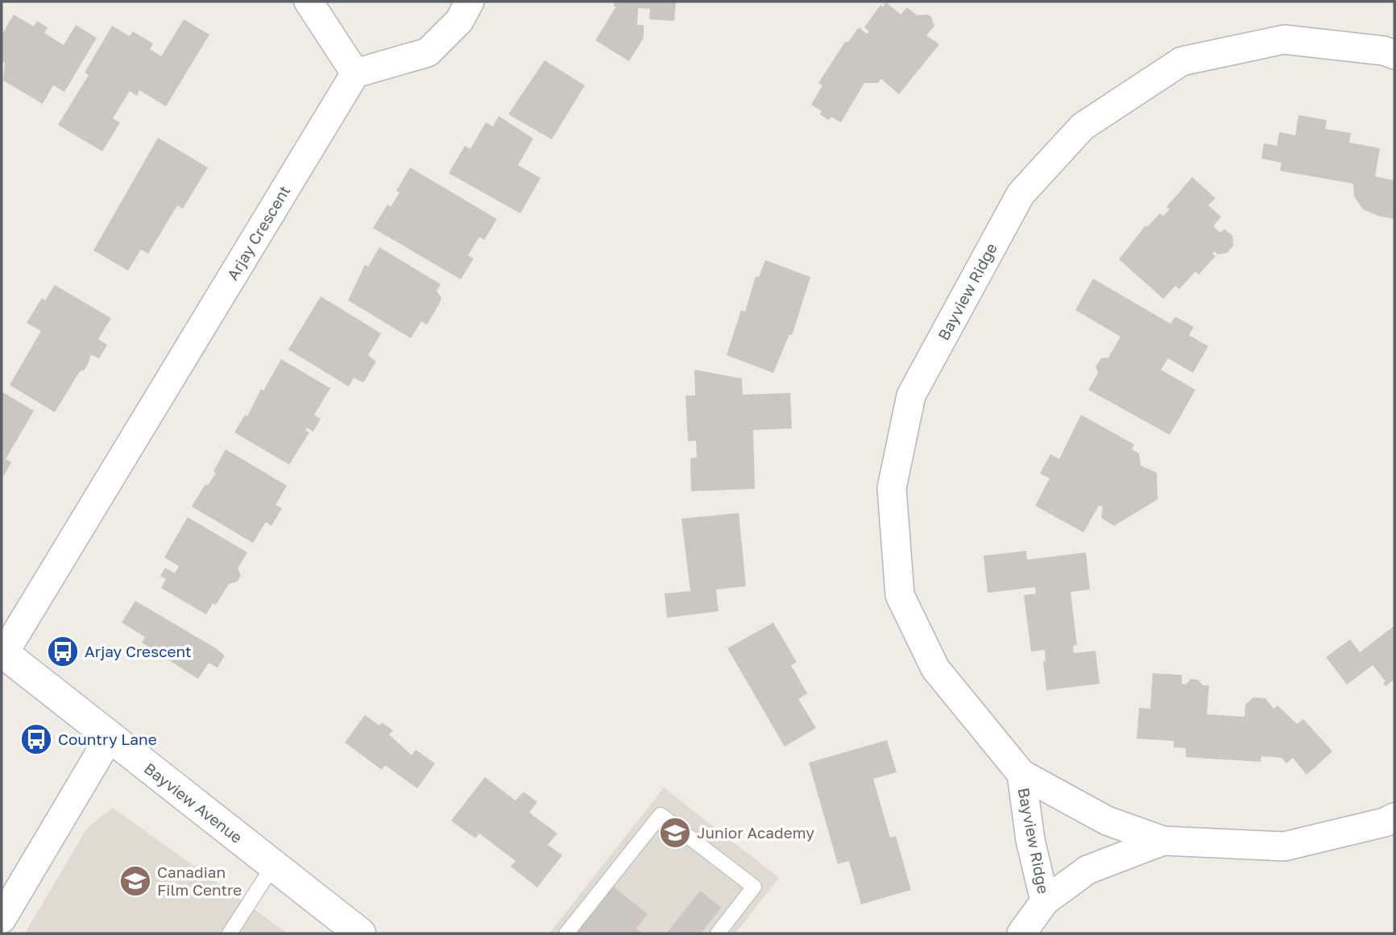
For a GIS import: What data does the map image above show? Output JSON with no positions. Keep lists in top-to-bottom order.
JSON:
{
  "streets": {
    "main road": ["Bayview Avenue"],
    "street": ["Arjay Crescent", "Bayview Ridge"]
  },
  "crossings": [
    ["Arjay Crescent", "Bayview Avenue"]
  ],
  "places": {
    "bus stop": ["Arjay Crescent", "Country Lane"],
    "school or university": ["Junior Academy", "Canadian Film Centre"]
  }
}
